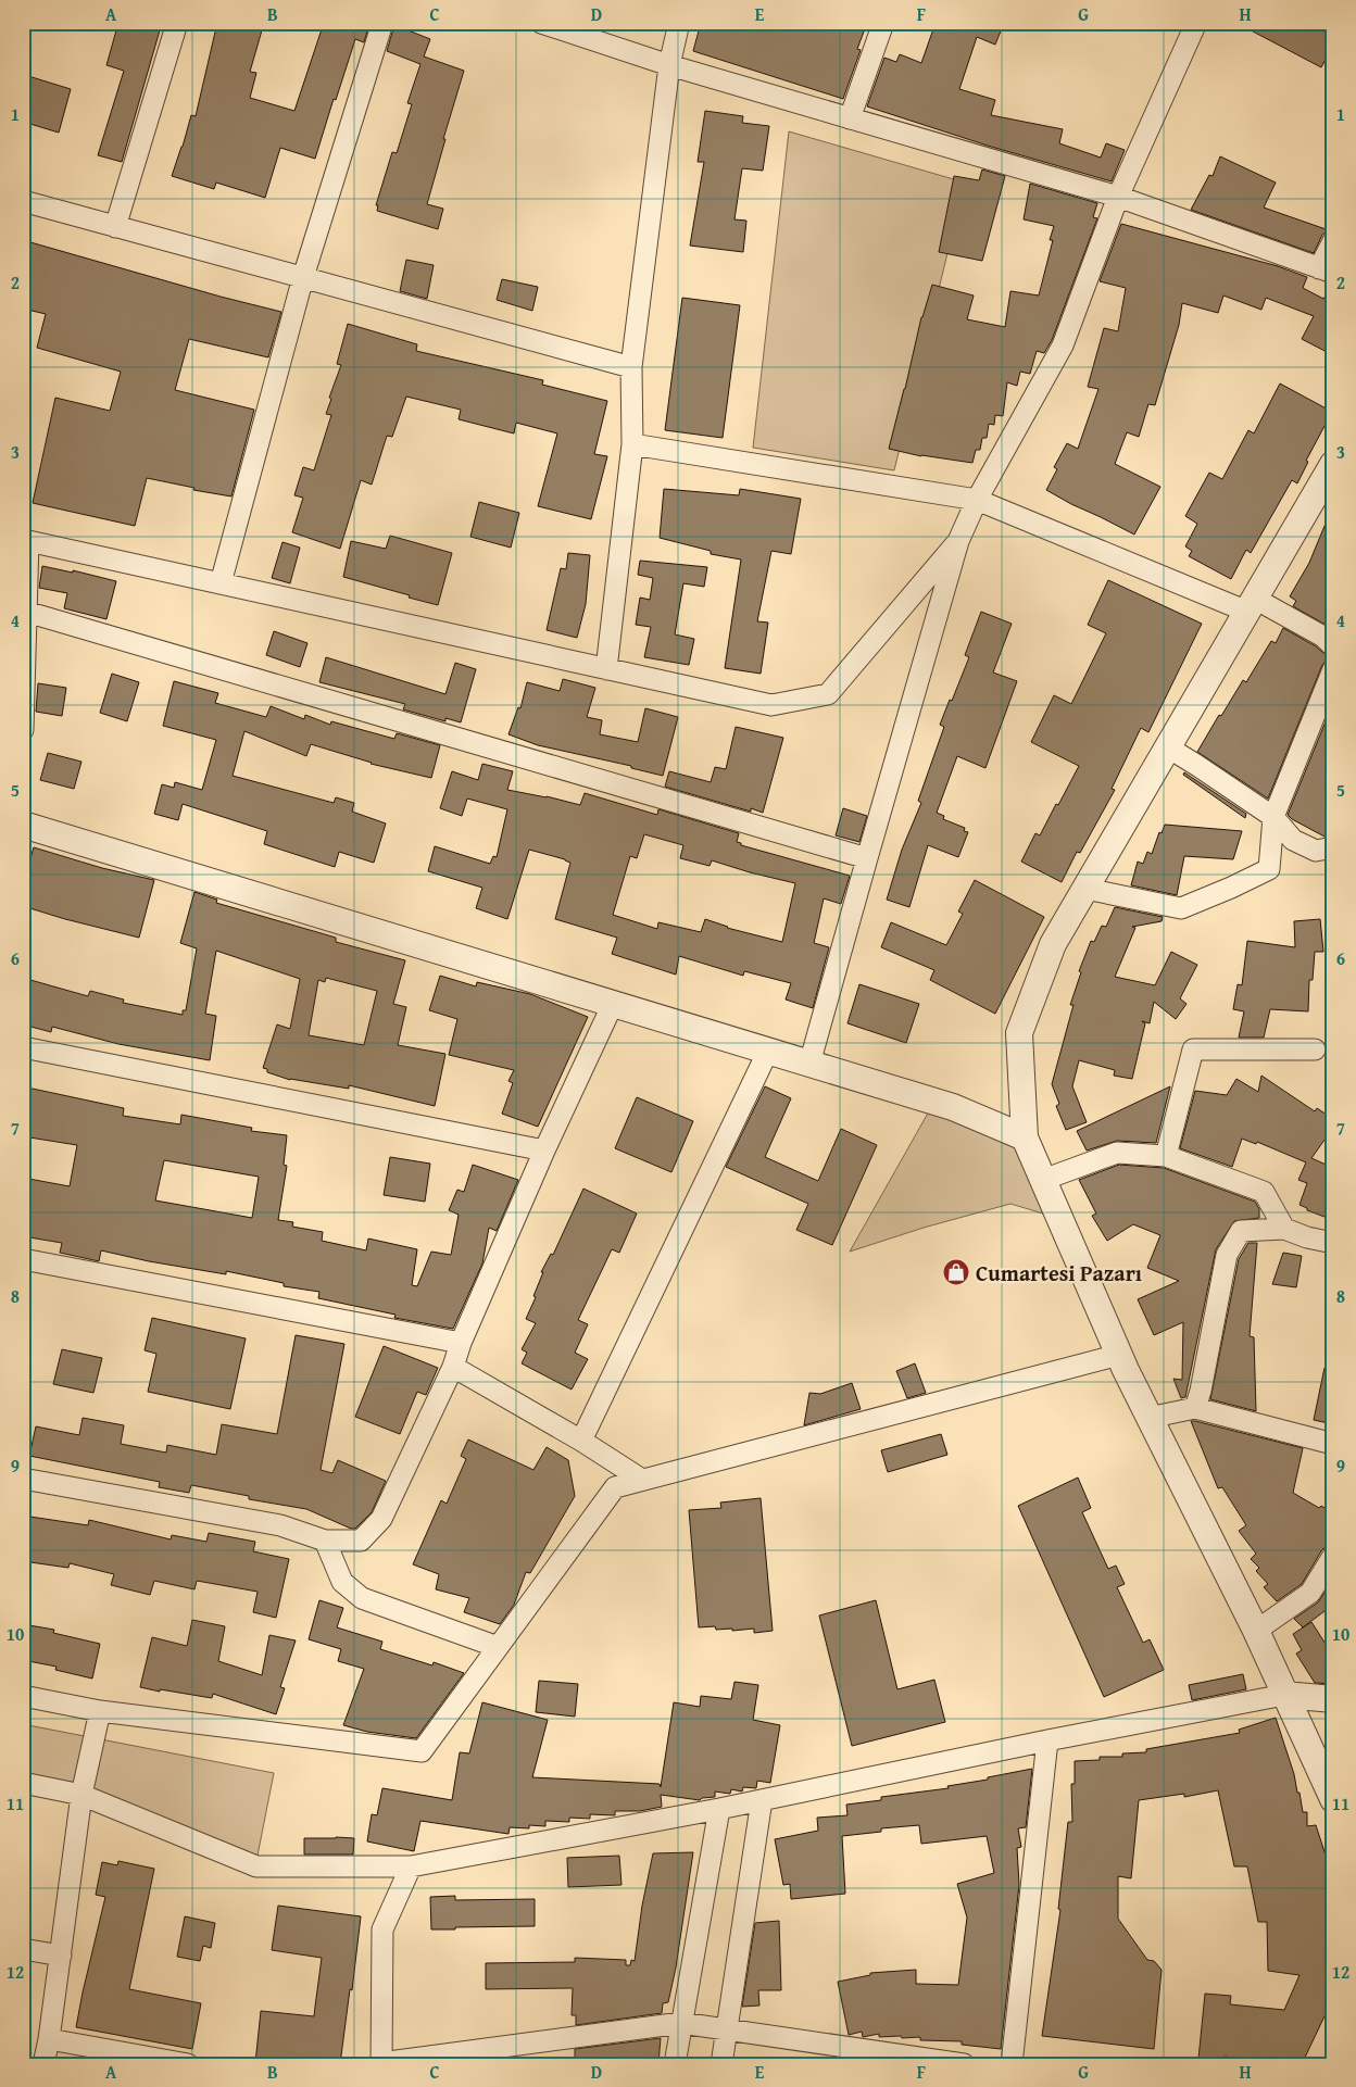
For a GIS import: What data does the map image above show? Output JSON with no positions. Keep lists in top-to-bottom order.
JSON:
{
  "places": {
    "shop": ["Cumartesi Pazarı"]
  },
  "grid": {
    "columns": [
      "A",
      "B",
      "C",
      "D",
      "E",
      "F",
      "G",
      "H"
    ],
    "rows": [
      "1",
      "2",
      "3",
      "4",
      "5",
      "6",
      "7",
      "8",
      "9",
      "10",
      "11",
      "12"
    ]
  }
}
